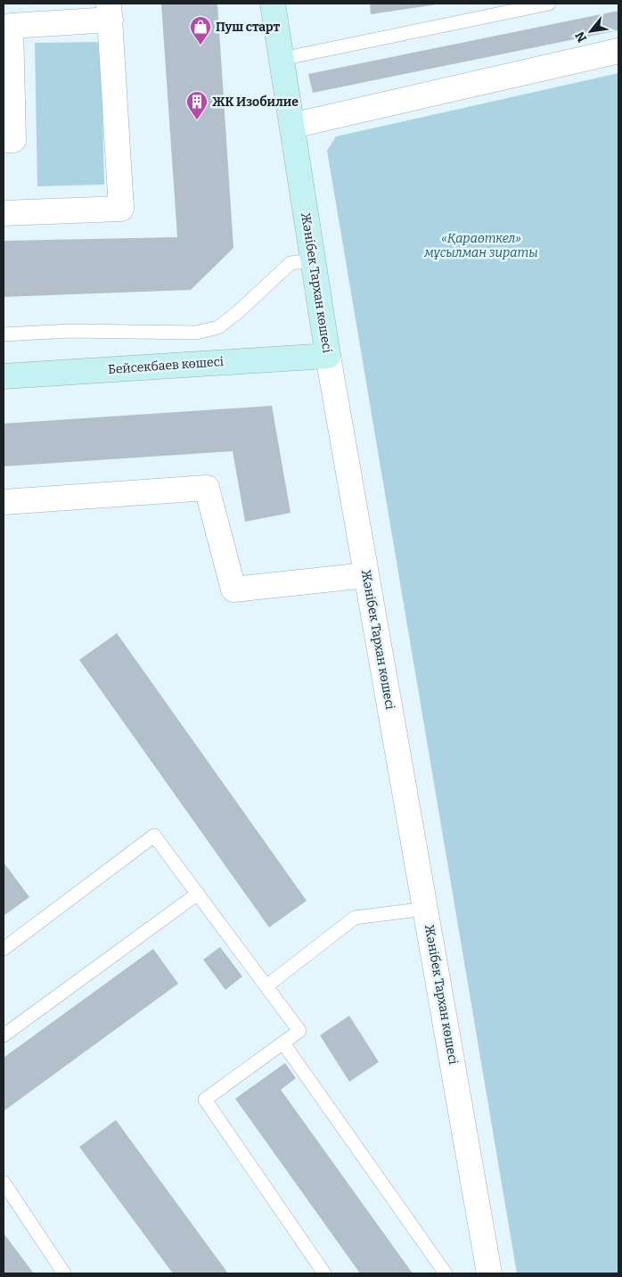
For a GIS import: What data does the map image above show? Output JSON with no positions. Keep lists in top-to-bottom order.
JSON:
{
  "streets": {
    "street": ["Жәнібек Тархан көшесі", "Бейсекбаев көшесі"]
  },
  "crossings": [
    ["Жәнібек Тархан көшесі", "Бейсекбаев көшесі"]
  ],
  "parks": ["«Қараөткел» мұсылман зираты"],
  "places": {
    "shop": ["Пуш старт"],
    "building": ["ЖК Изобилие"]
  },
  "north": "bottom left"
}
